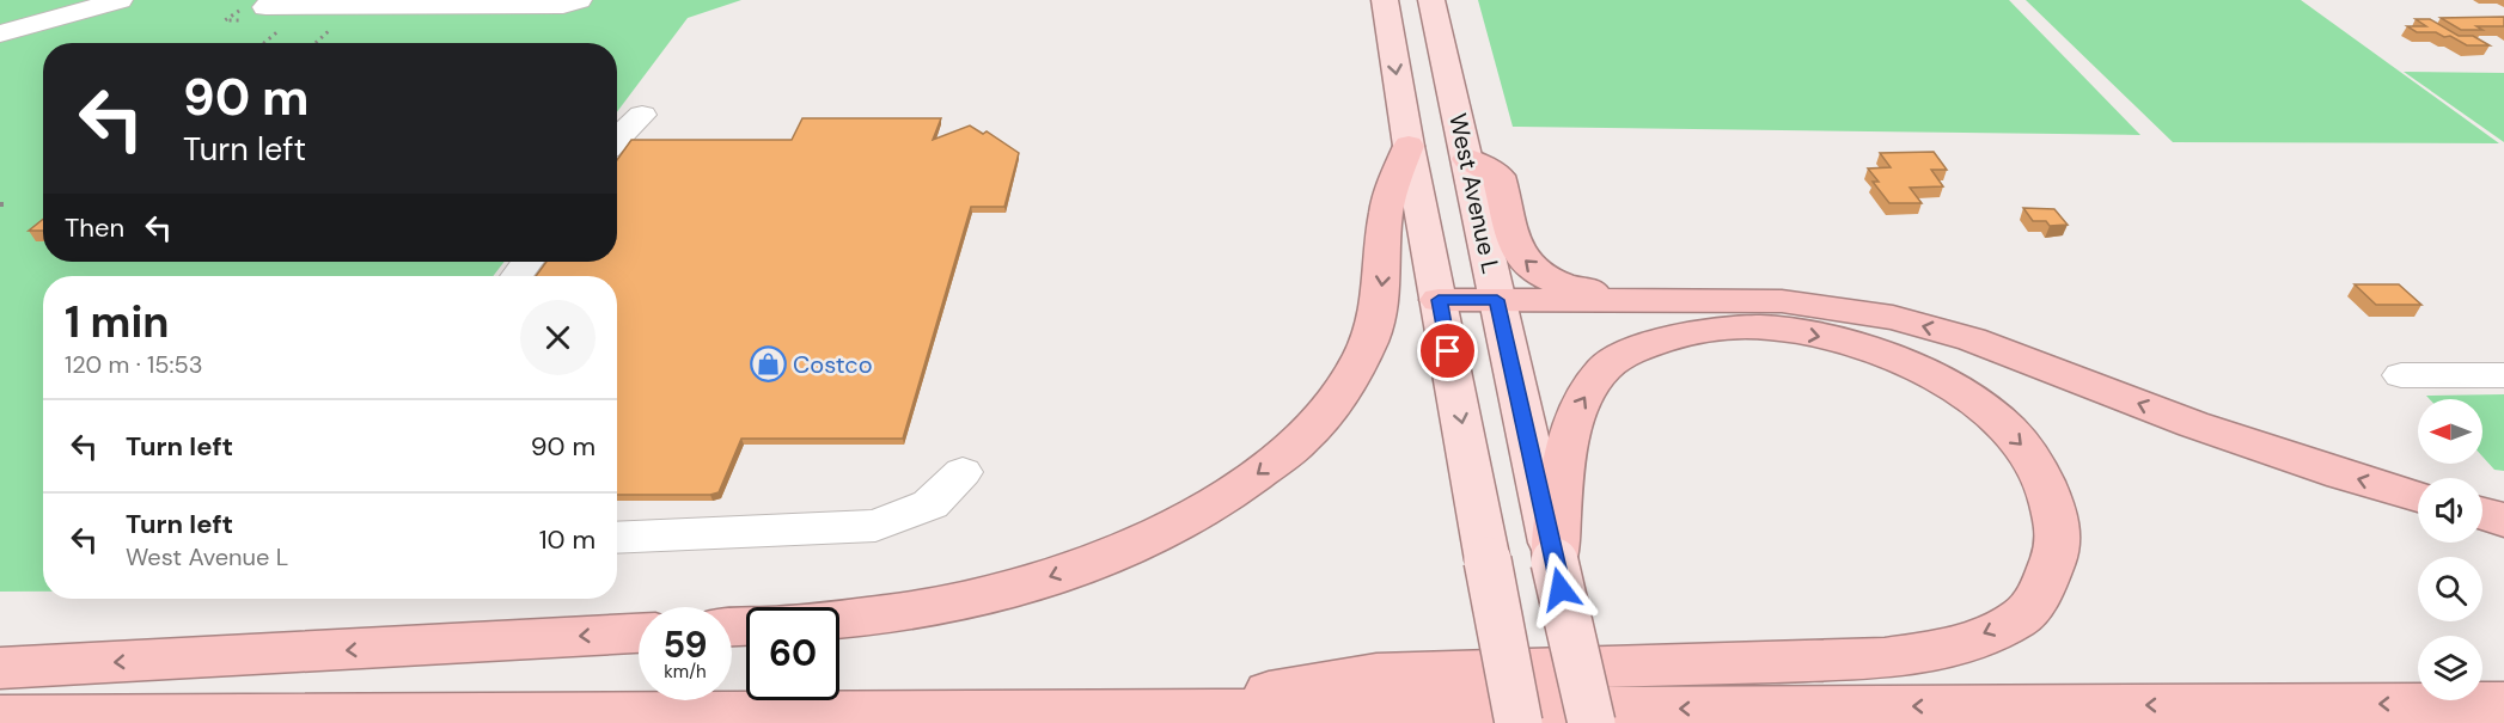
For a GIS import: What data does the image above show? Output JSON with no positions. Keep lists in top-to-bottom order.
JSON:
{
  "streets": {
    "main road": ["West Avenue L"]
  },
  "places": {
    "shop": ["Costco"]
  },
  "north": "left",
  "page": {
    "turn": ["90 m", "Turn left"],
    "then": "Then",
    "heading": ["1 min", "120 m · 15:53"],
    "list": [
      {
        "name": "Turn left",
        "value": "90 m"
      },
      {
        "name": "Turn left",
        "note": "West Avenue L",
        "value": "10 m"
      }
    ],
    "speed": "59 km/h",
    "limit": "60"
  }
}
